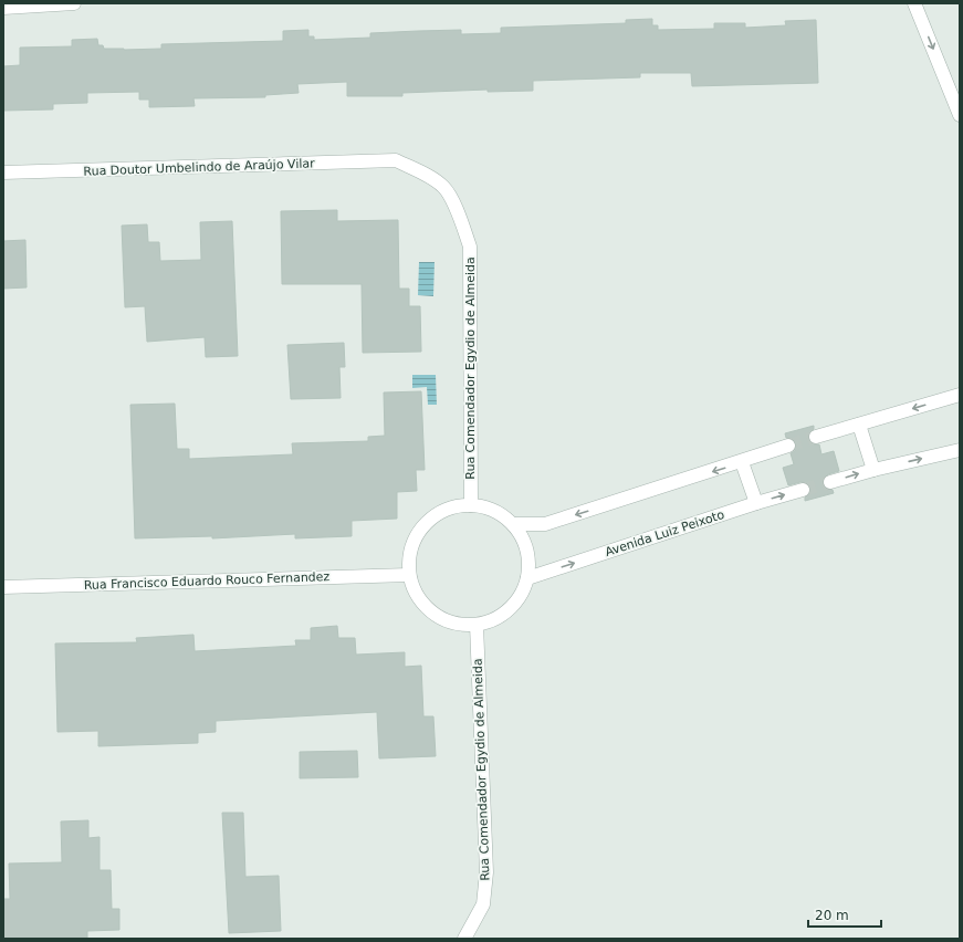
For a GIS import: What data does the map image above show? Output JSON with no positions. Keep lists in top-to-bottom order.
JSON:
{
  "streets": {
    "street": [
      "Rua Doutor Umbelindo de Araújo Vilar",
      "Rua Comendador Egydio de Almeida",
      "Avenida Luiz Peixoto",
      "Rua Francisco Eduardo Rouco Fernandez"
    ]
  },
  "crossings": [
    ["Rua Doutor Umbelindo de Araújo Vilar", "Rua Comendador Egydio de Almeida"],
    ["Rua Comendador Egydio de Almeida", "Avenida Luiz Peixoto"],
    ["Rua Comendador Egydio de Almeida", "Rua Francisco Eduardo Rouco Fernandez"],
    ["Avenida Luiz Peixoto", "Rua Francisco Eduardo Rouco Fernandez"]
  ],
  "scale_bar": "20 m"
}
